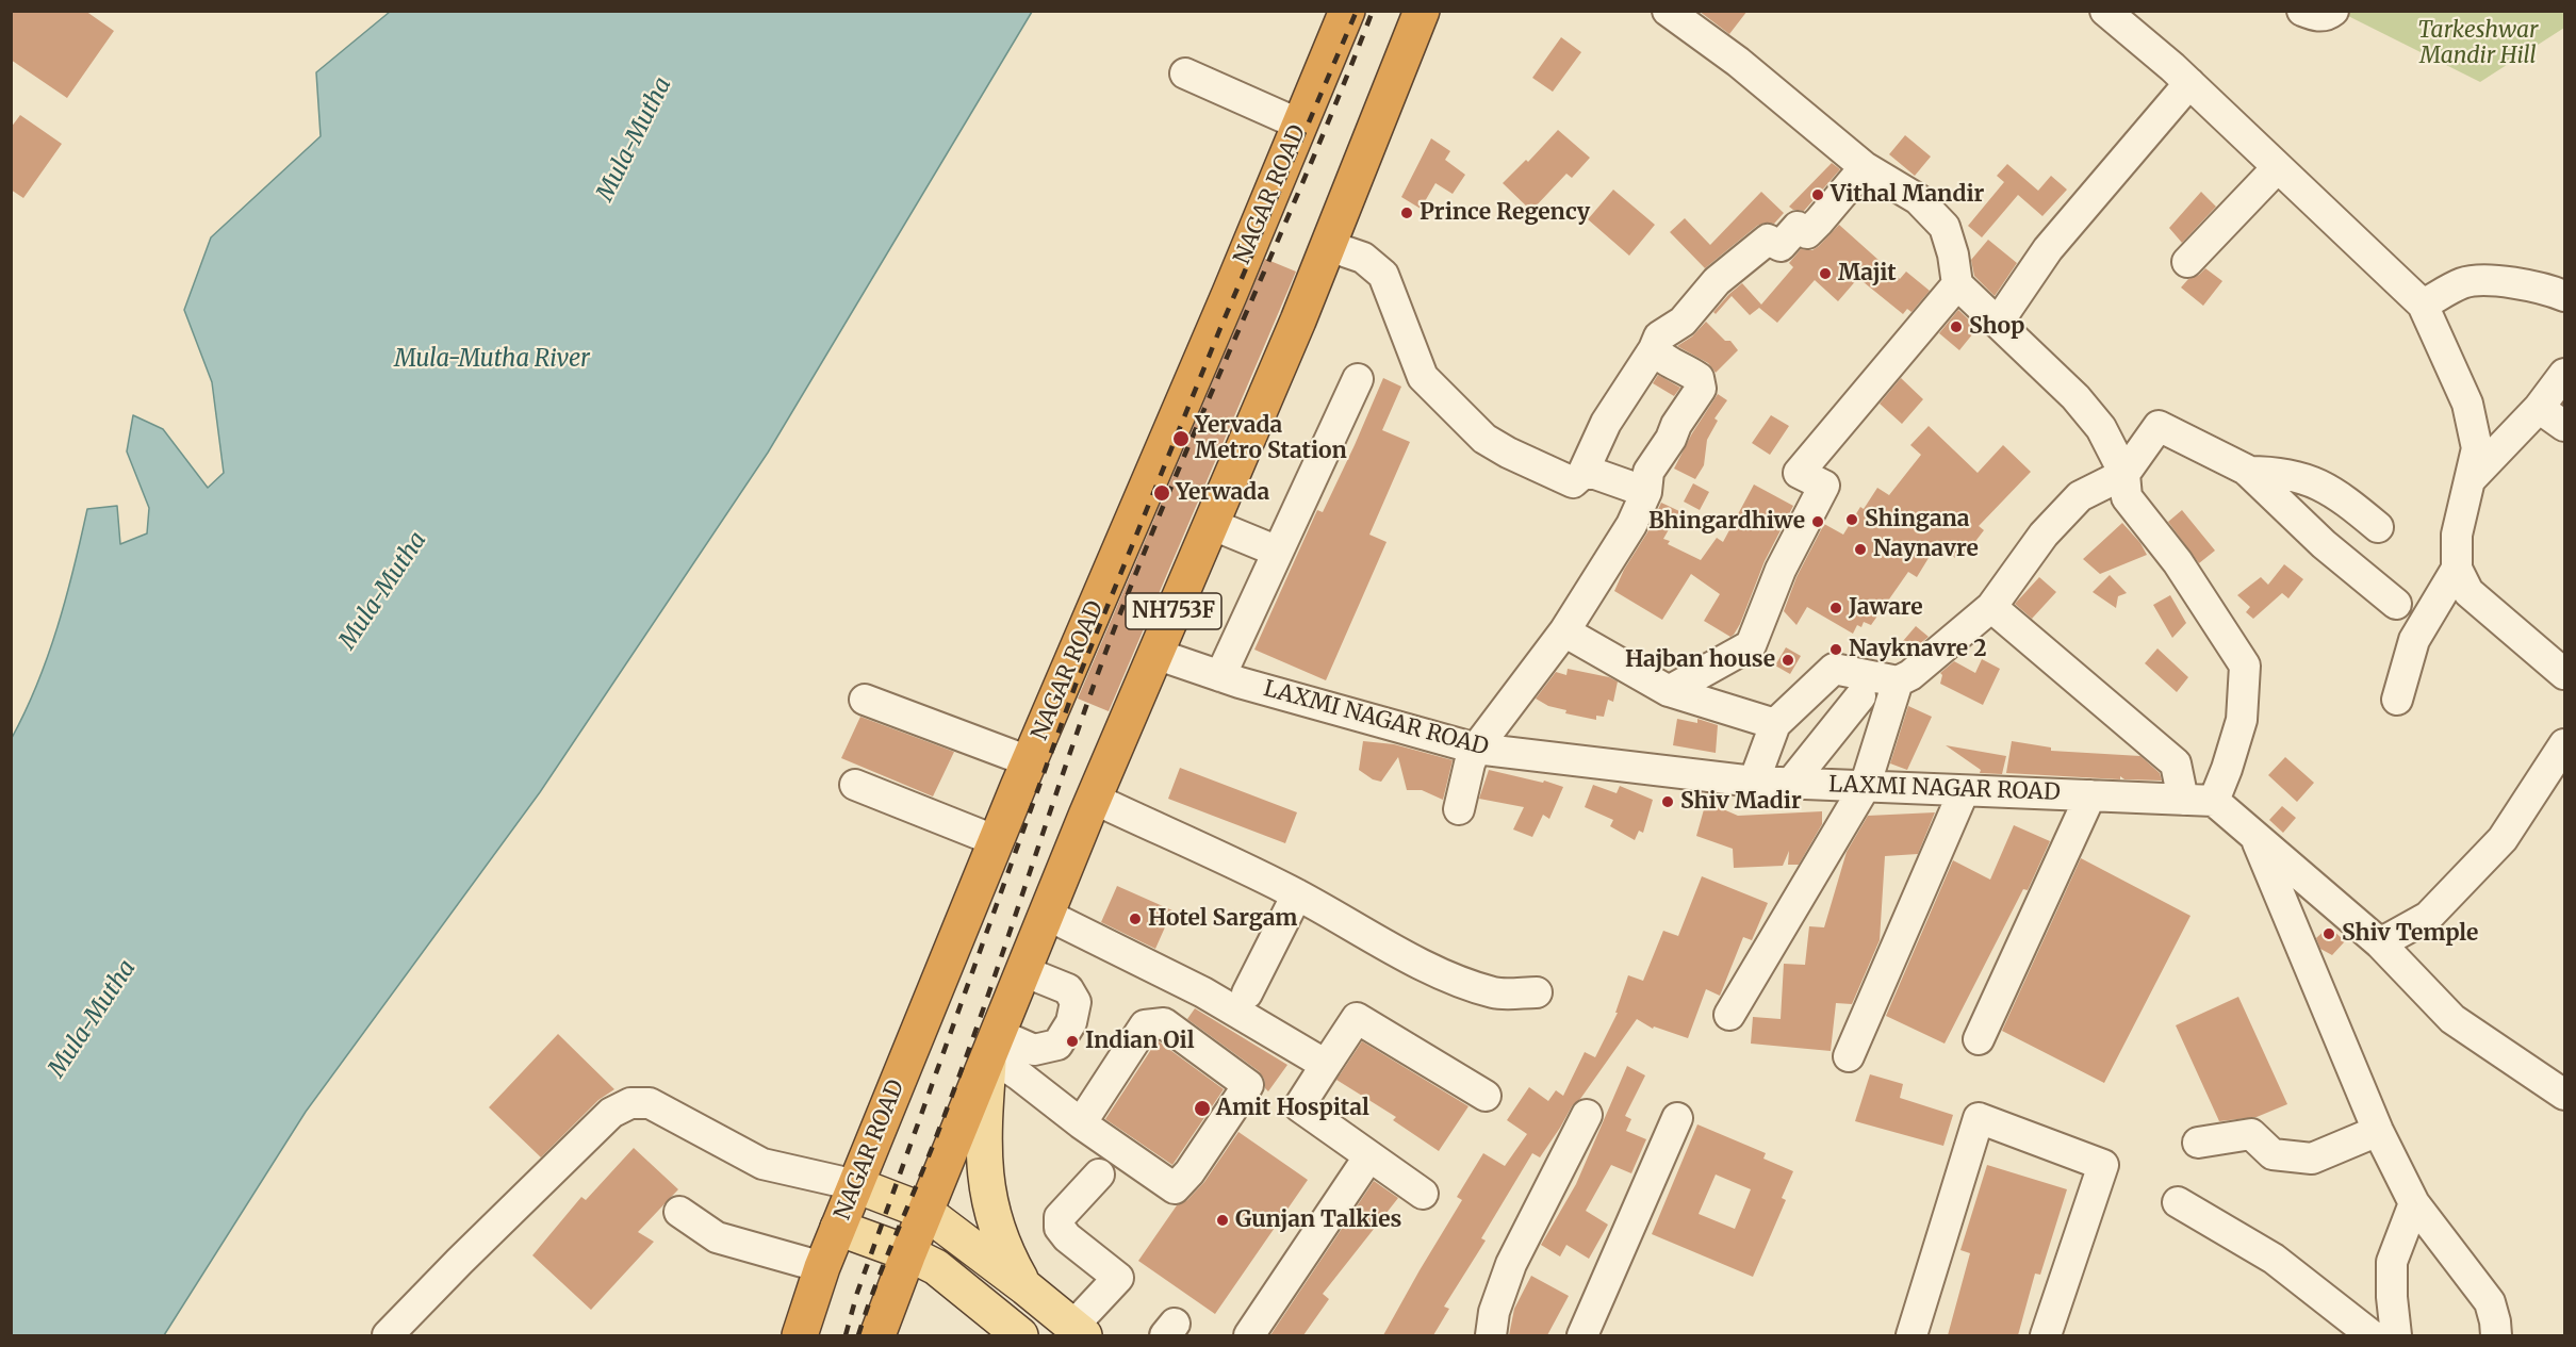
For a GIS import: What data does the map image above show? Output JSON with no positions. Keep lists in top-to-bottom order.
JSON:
{
  "streets": {
    "highway": ["NAGAR ROAD", "NH753F"],
    "street": ["LAXMI NAGAR ROAD"]
  },
  "crossings": [
    ["NH753F", "LAXMI NAGAR ROAD"]
  ],
  "water": ["Mula-Mutha", "Mula-Mutha River"],
  "parks": ["Tarkeshwar Mandir Hill"],
  "places": [
    "Vithal Mandir",
    "Prince Regency",
    "Majit",
    "Shop",
    "Yervada Metro Station",
    "Yerwada",
    "Shingana",
    "Bhingardhiwe",
    "Naynavre",
    "Jaware",
    "Nayknavre 2",
    "Hajban house",
    "Shiv Madir",
    "Hotel Sargam",
    "Shiv Temple",
    "Indian Oil",
    "Amit Hospital",
    "Gunjan Talkies"
  ]
}
